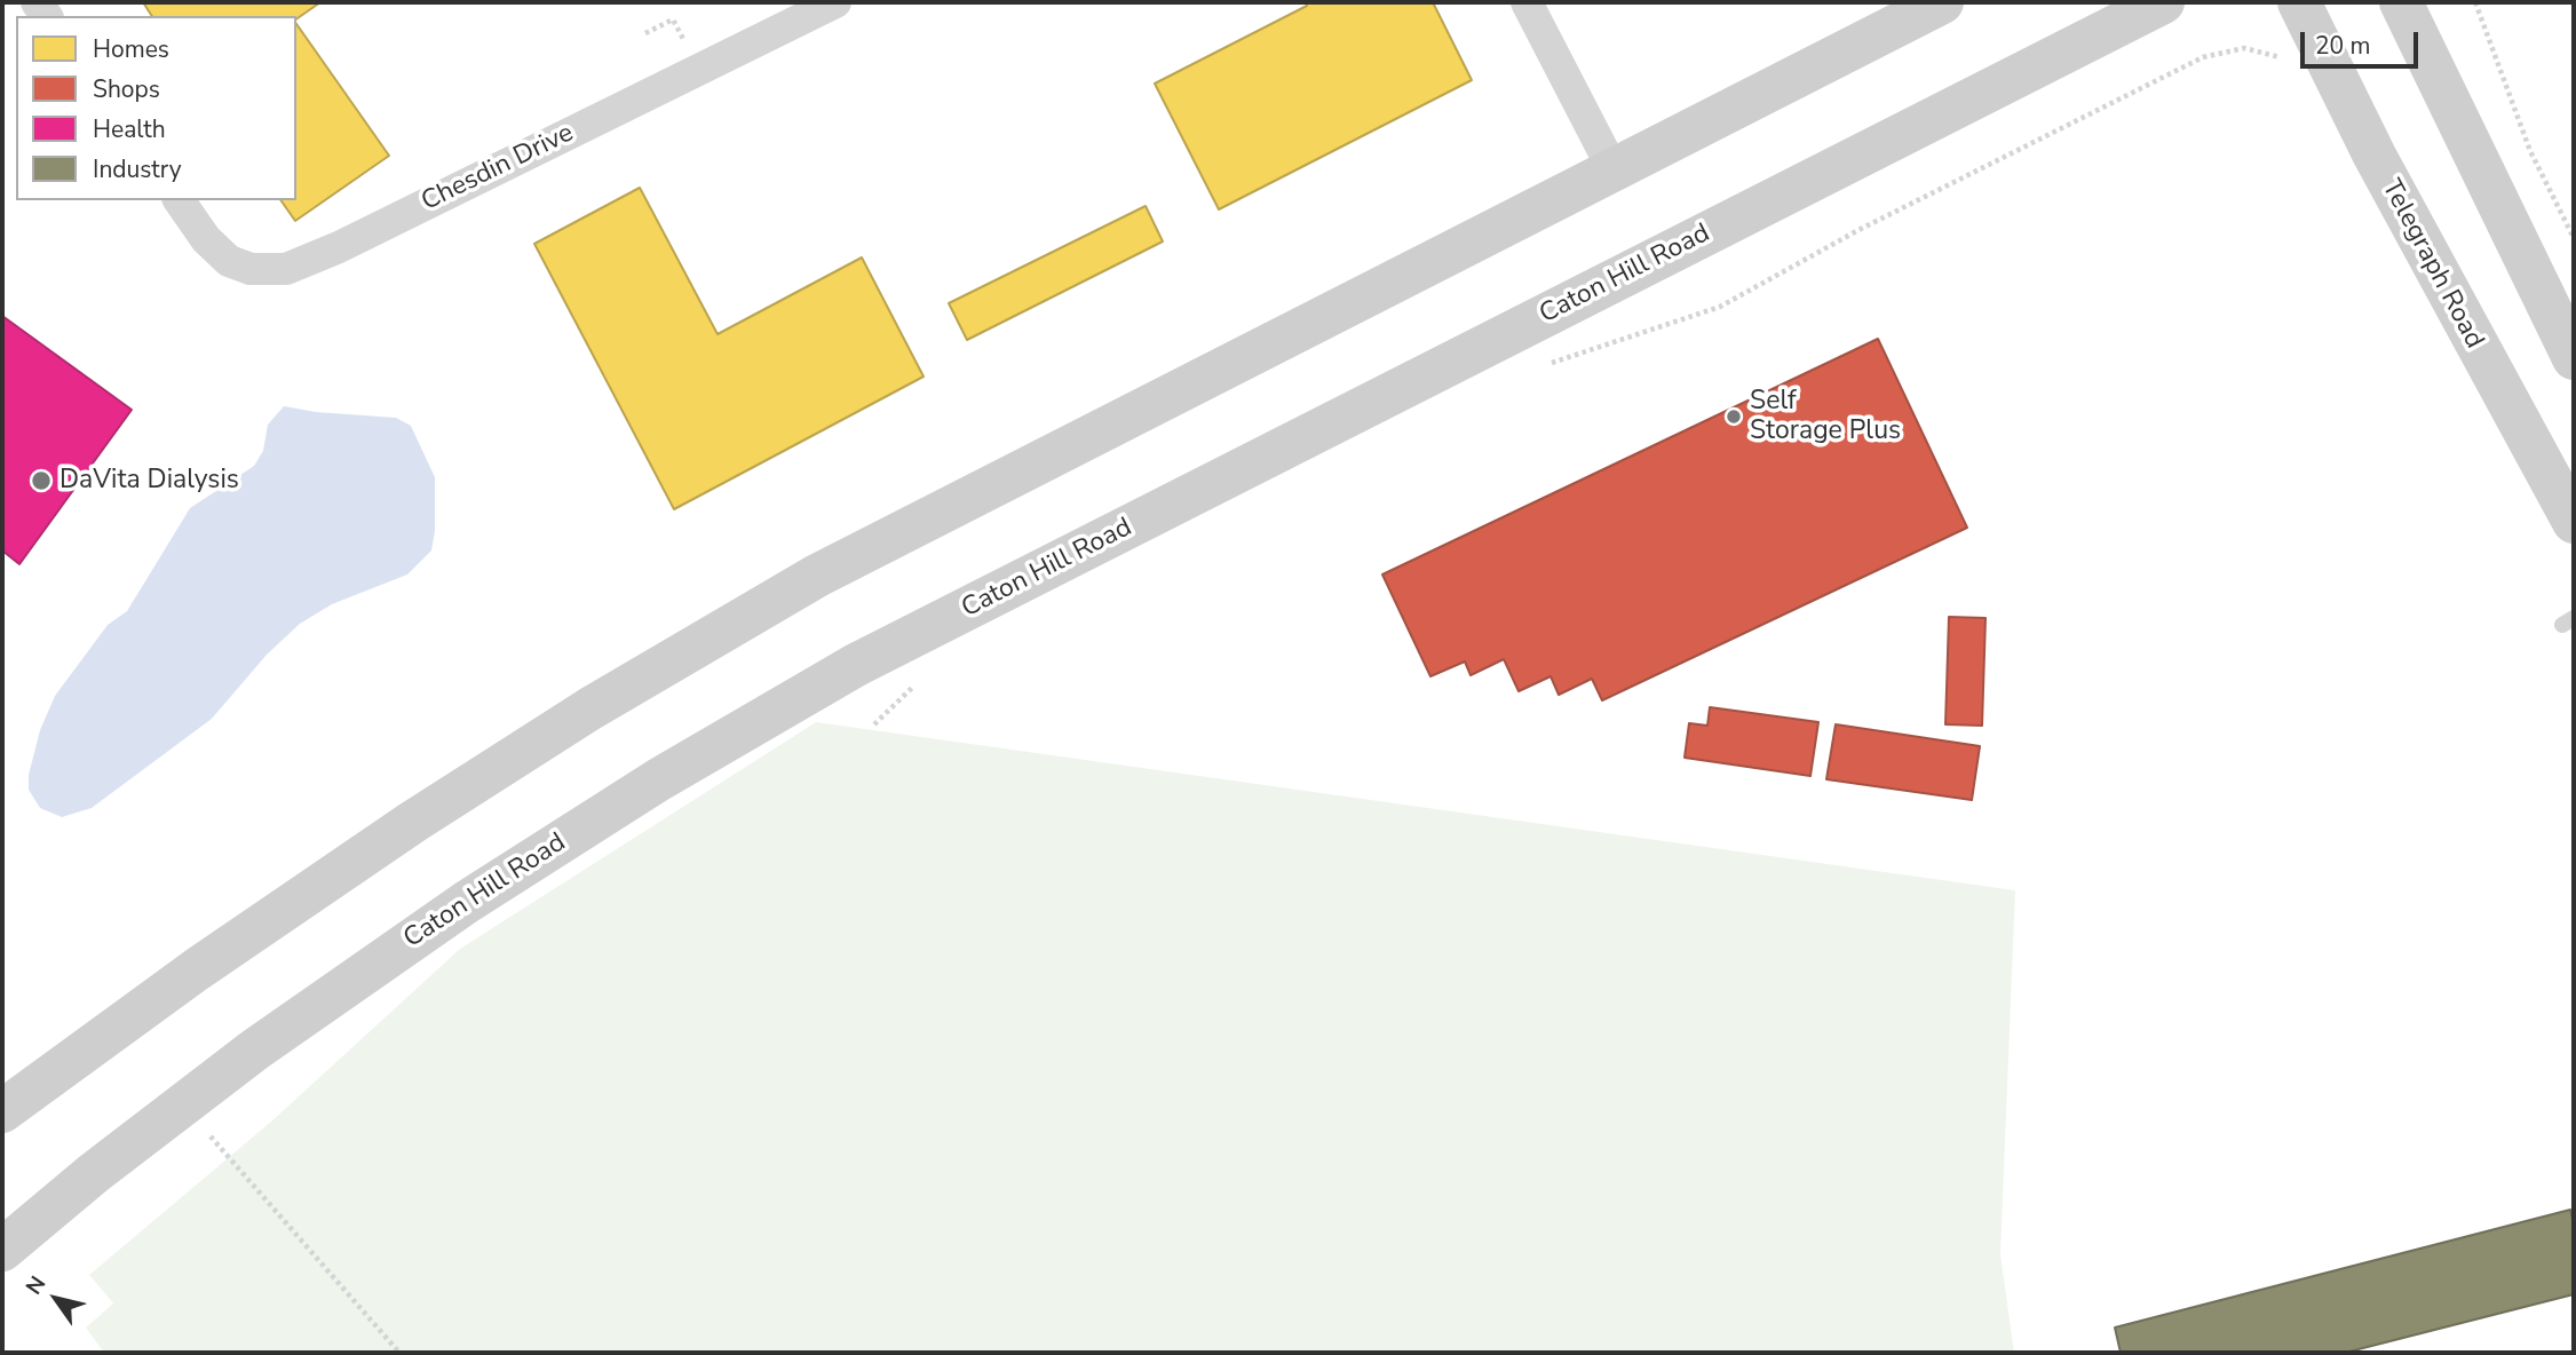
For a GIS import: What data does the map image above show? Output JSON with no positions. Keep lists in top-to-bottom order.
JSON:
{
  "streets": {
    "main road": ["Telegraph Road", "Caton Hill Road"],
    "street": ["Chesdin Drive"]
  },
  "places": ["Self Storage Plus", "DaVita Dialysis"],
  "legend": [
    "Homes",
    "Shops",
    "Health",
    "Industry"
  ],
  "scale_bar": "20 m",
  "north": "top left"
}
